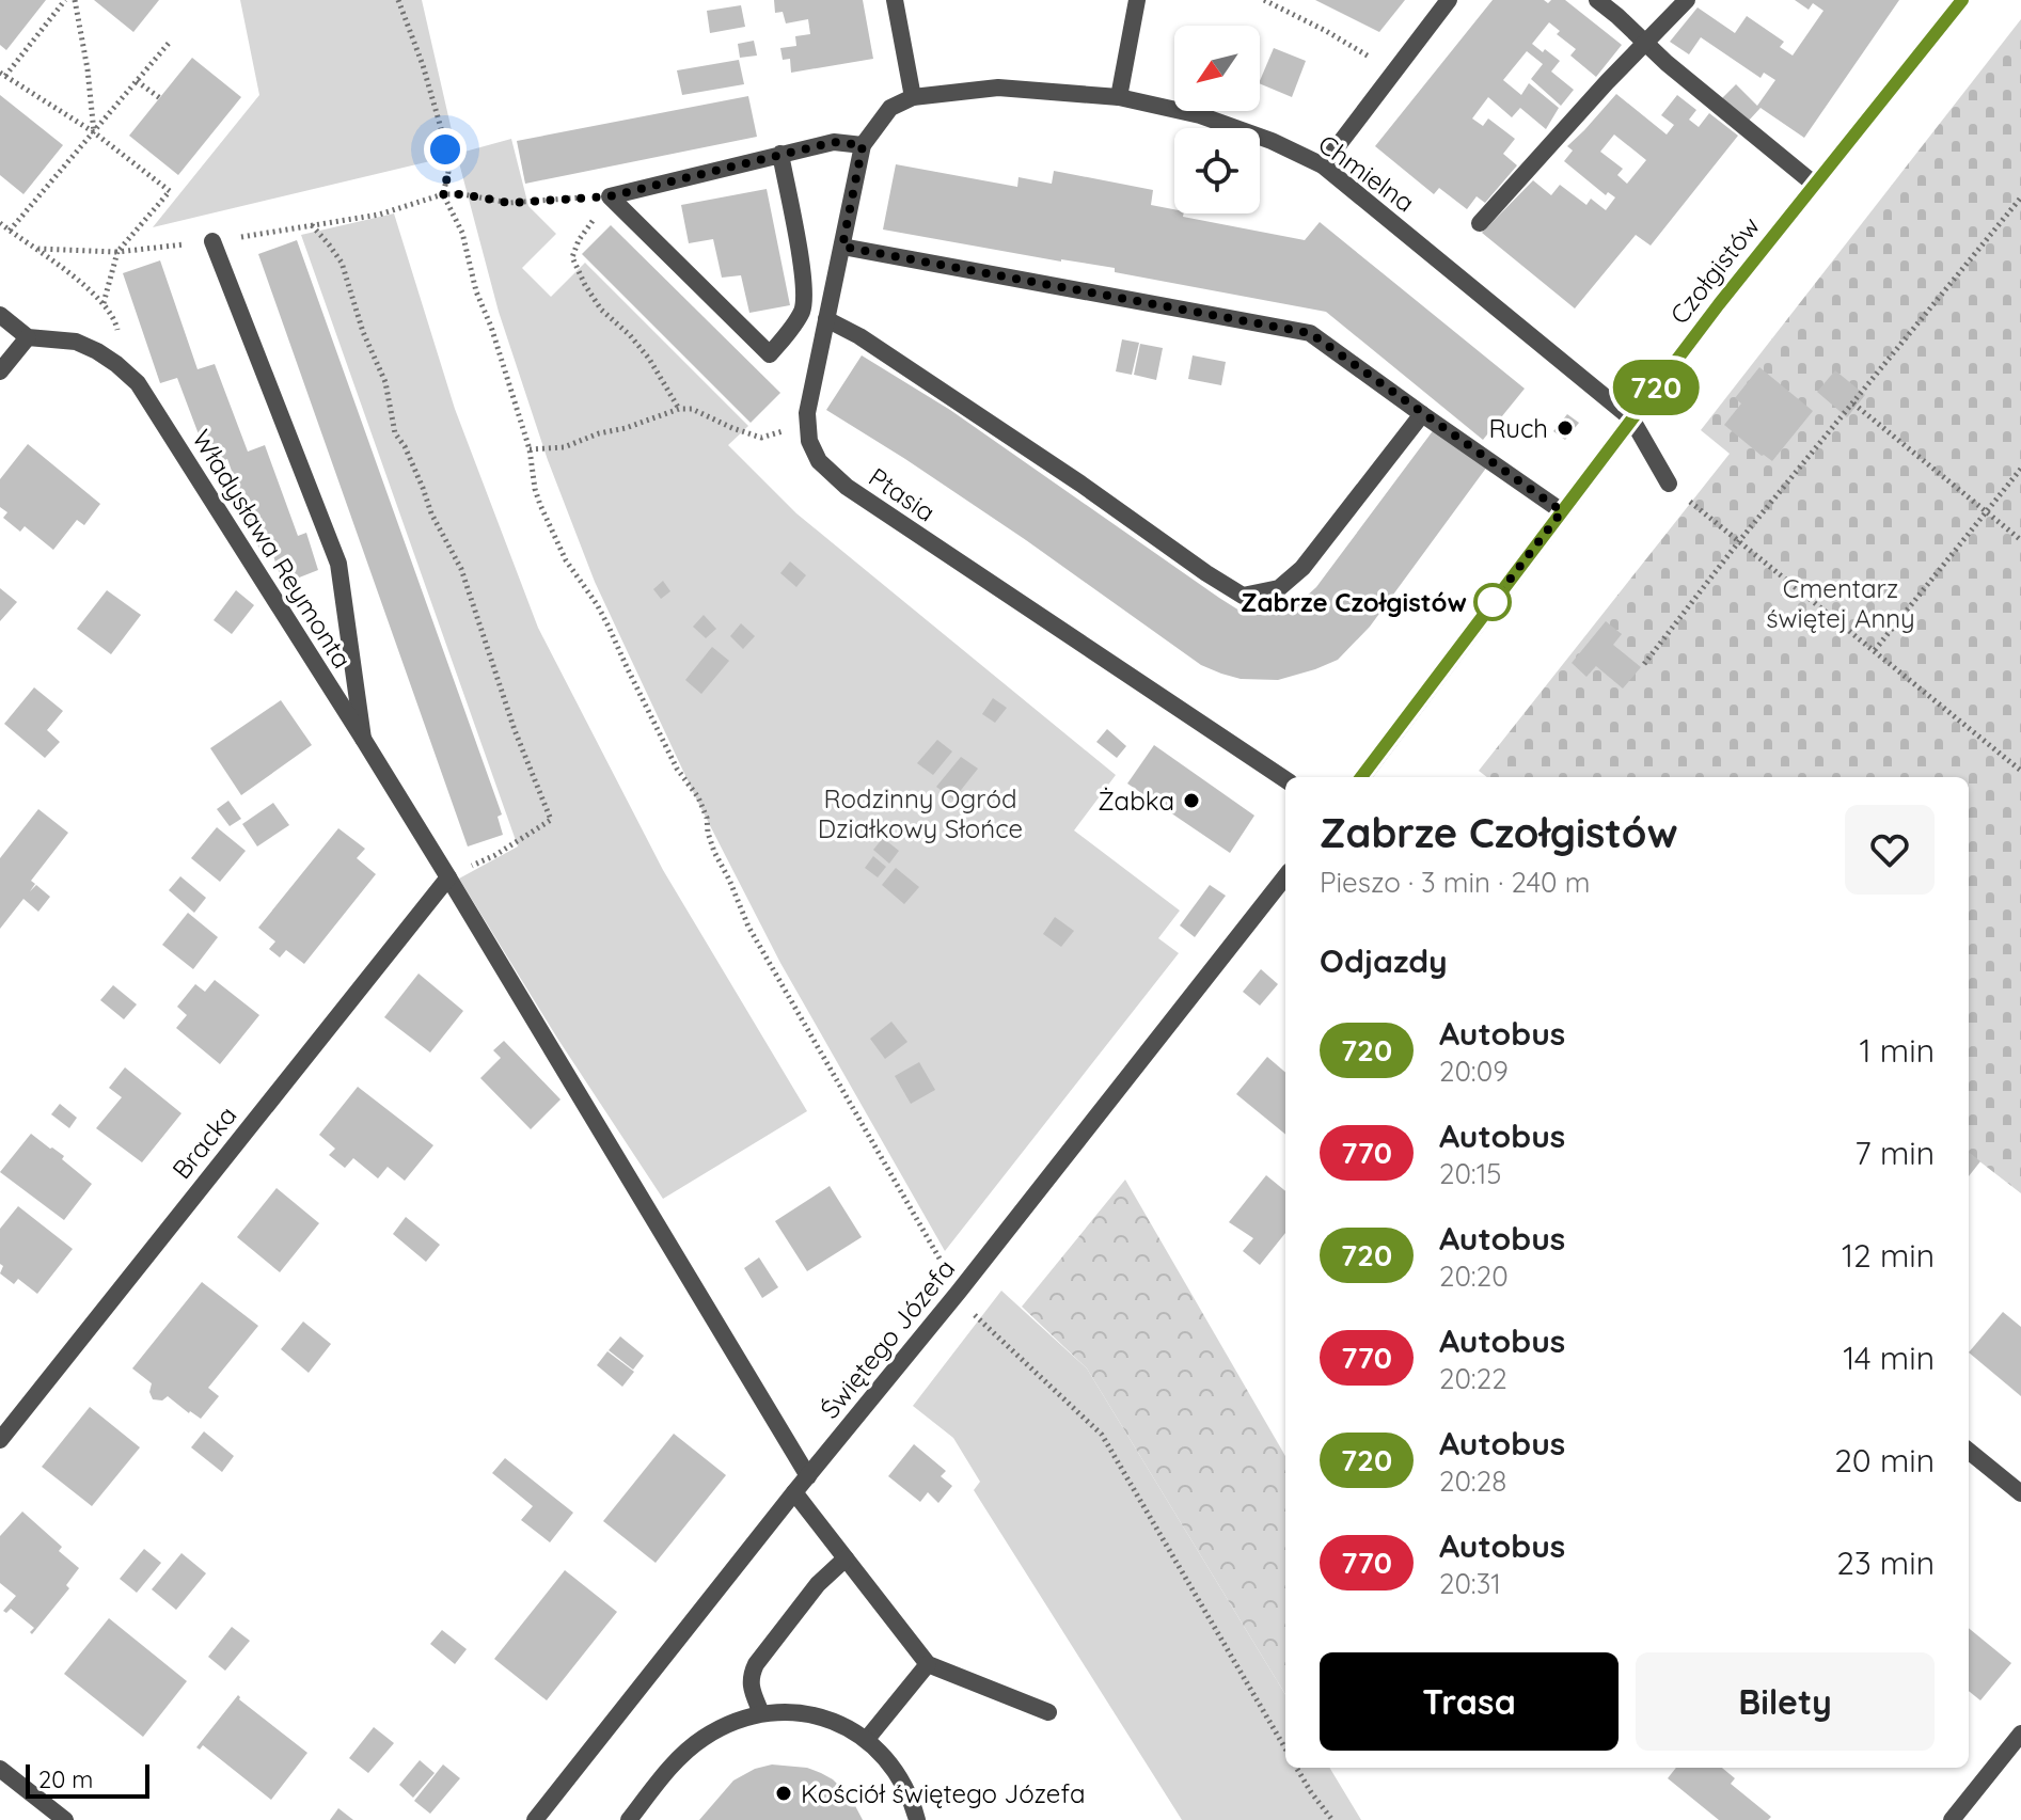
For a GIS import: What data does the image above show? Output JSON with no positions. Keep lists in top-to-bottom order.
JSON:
{
  "streets": {
    "street": [
      "Chmielna",
      "Czołgistów",
      "Ptasia",
      "Władysława Reymonta",
      "Bracka",
      "Świętego Józefa"
    ]
  },
  "crossings": [
    ["Chmielna", "Czołgistów"],
    ["Chmielna", "Ptasia"],
    ["Władysława Reymonta", "Bracka"],
    ["Władysława Reymonta", "Świętego Józefa"]
  ],
  "parks": ["Cmentarz świętej Anny", "Rodzinny Ogród Działkowy Słońce"],
  "places": [
    "Ruch",
    "Zabrze Czołgistów",
    "Żabka",
    "Kościół świętego Józefa"
  ],
  "lines": ["bus line 720"],
  "scale_bar": "20 m",
  "north": "bottom left",
  "page": {
    "on_map": "720",
    "heading": [
      ["Zabrze Czołgistów", "Pieszo · 3 min · 240 m"],
      "Odjazdy"
    ],
    "list": [
      {
        "mark": "720",
        "name": "Autobus",
        "note": "20:09",
        "value": "1 min"
      },
      {
        "mark": "770",
        "name": "Autobus",
        "note": "20:15",
        "value": "7 min"
      },
      {
        "mark": "720",
        "name": "Autobus",
        "note": "20:20",
        "value": "12 min"
      },
      {
        "mark": "770",
        "name": "Autobus",
        "note": "20:22",
        "value": "14 min"
      },
      {
        "mark": "720",
        "name": "Autobus",
        "note": "20:28",
        "value": "20 min"
      },
      {
        "mark": "770",
        "name": "Autobus",
        "note": "20:31",
        "value": "23 min"
      }
    ],
    "buttons": ["Trasa", "Bilety"],
    "scale": "20 m"
  }
}
